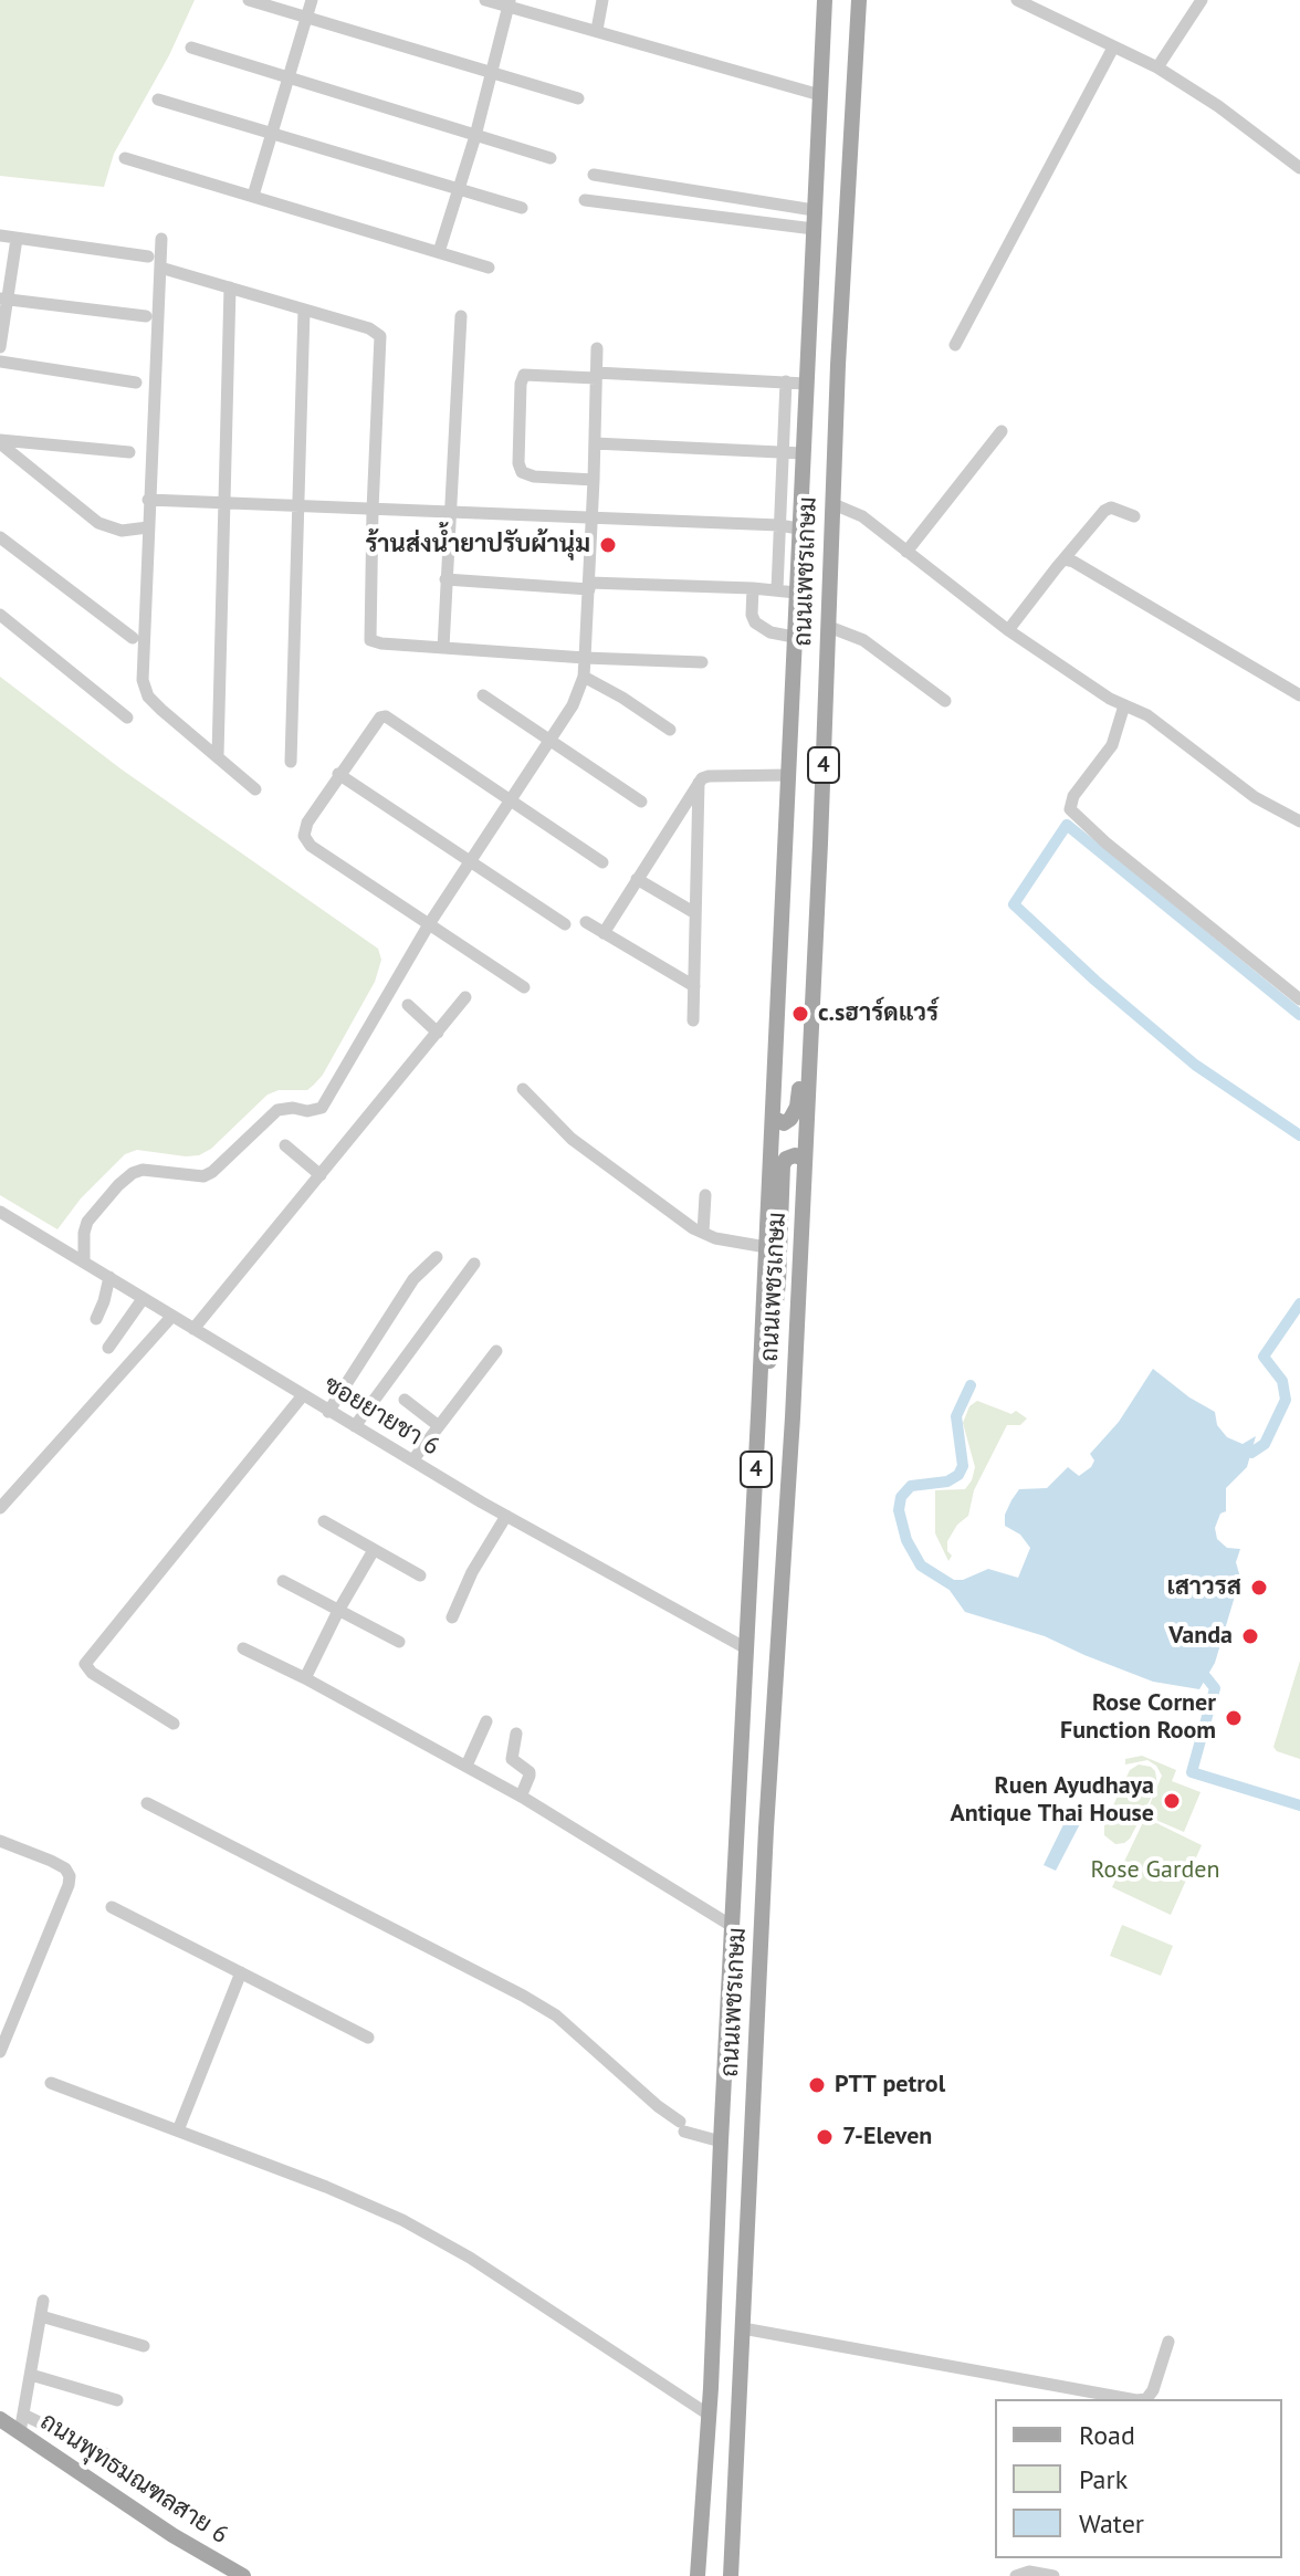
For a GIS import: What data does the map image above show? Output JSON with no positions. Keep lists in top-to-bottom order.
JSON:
{
  "streets": {
    "main road": ["ถนนเพชรเกษม", "4", "ถนนพุทธมณฑลสาย 6"],
    "street": ["ซอยยายชา 6"]
  },
  "crossings": [
    ["ถนนเพชรเกษม", "ซอยยายชา 6"]
  ],
  "parks": ["Rose Garden"],
  "places": [
    "ร้านส่งน้ำยาปรับผ้านุ่ม",
    "c.sฮาร์ดแวร์",
    "เสาวรส",
    "Vanda",
    "Rose Corner Function Room",
    "Ruen Ayudhaya Antique Thai House",
    "PTT petrol",
    "7-Eleven"
  ],
  "legend": ["Road", "Park", "Water"]
}
